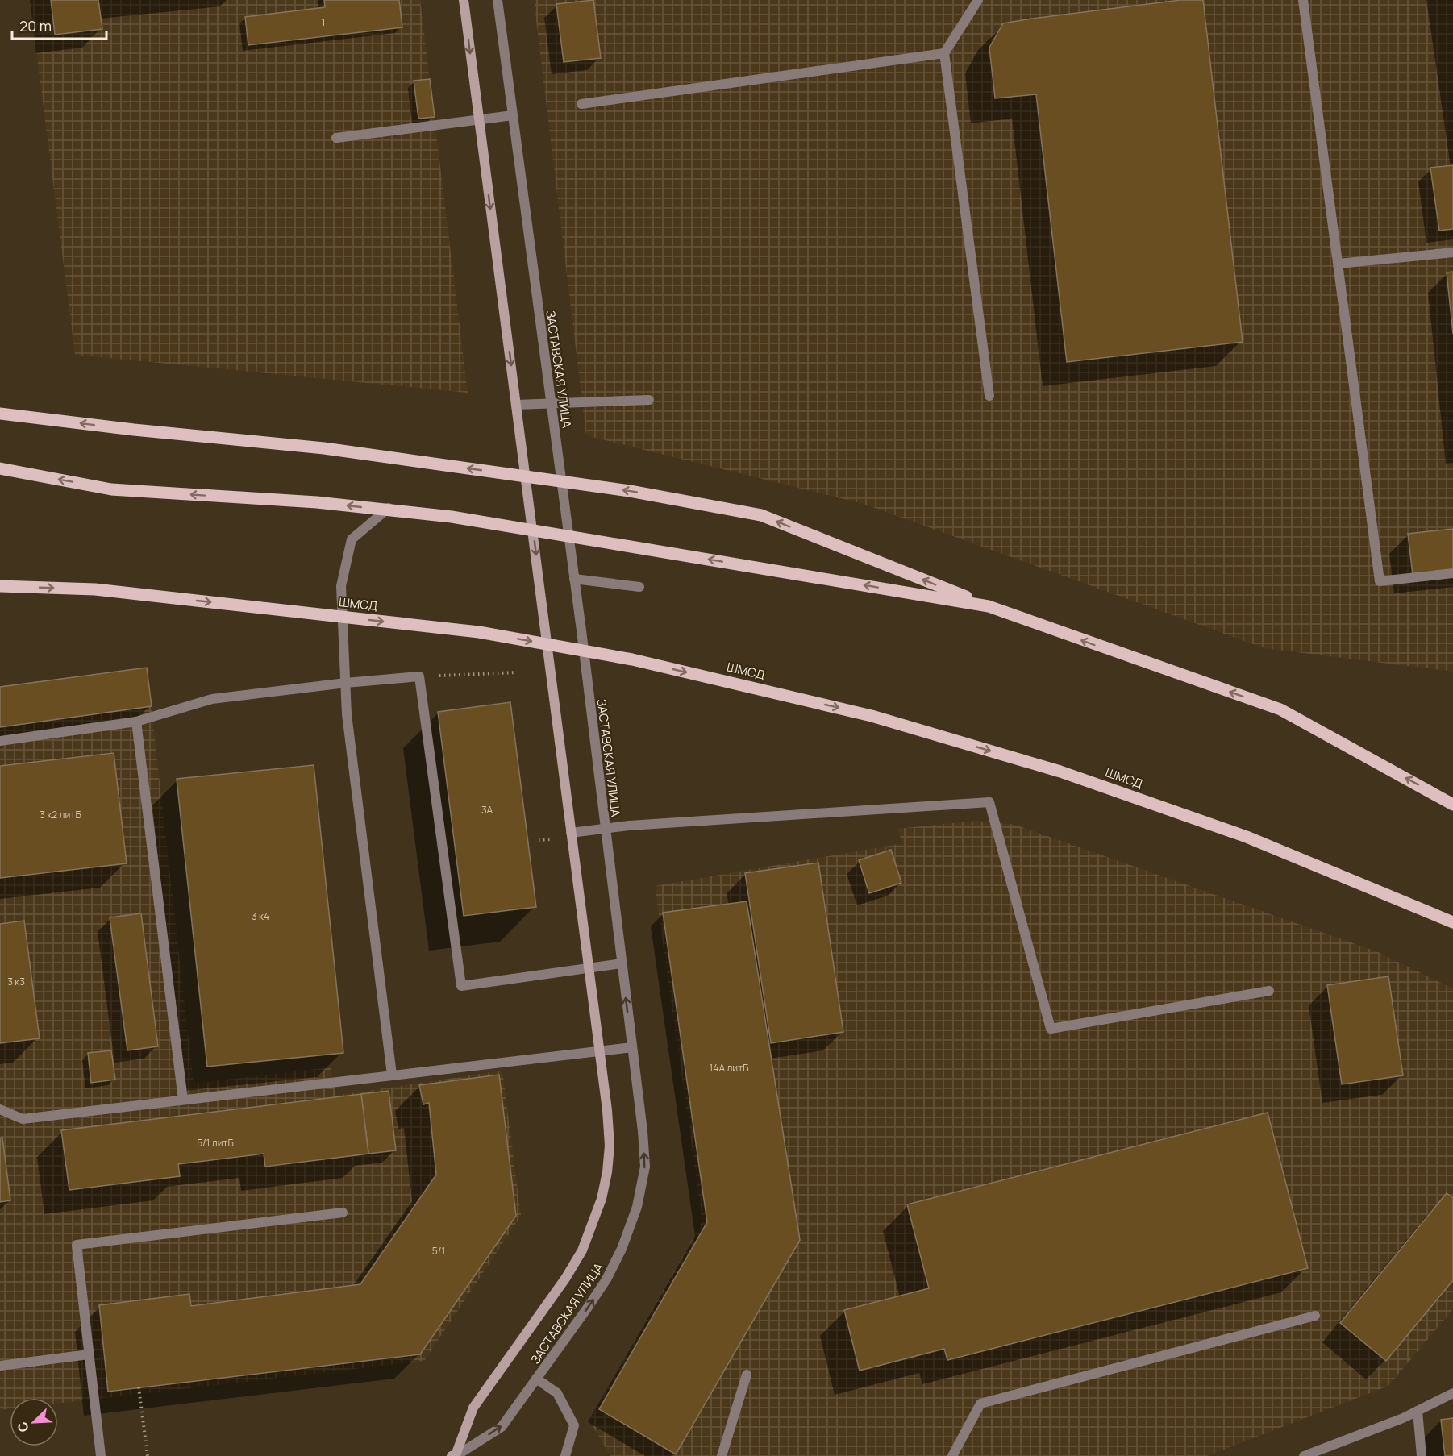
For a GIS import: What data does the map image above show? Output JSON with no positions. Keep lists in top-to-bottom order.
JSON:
{
  "streets": {
    "main road": ["ШМСД"],
    "street": ["ЗАСТАВСКАЯ УЛИЦА"]
  },
  "one_way": ["ШМСД"],
  "house_numbers": [
    "1",
    "3А",
    "3 к2 литБ",
    "3 к4",
    "3 к3",
    "14А литБ",
    "5/1 литБ",
    "5/1"
  ],
  "scale_bar": "20 m",
  "north": "bottom left"
}
